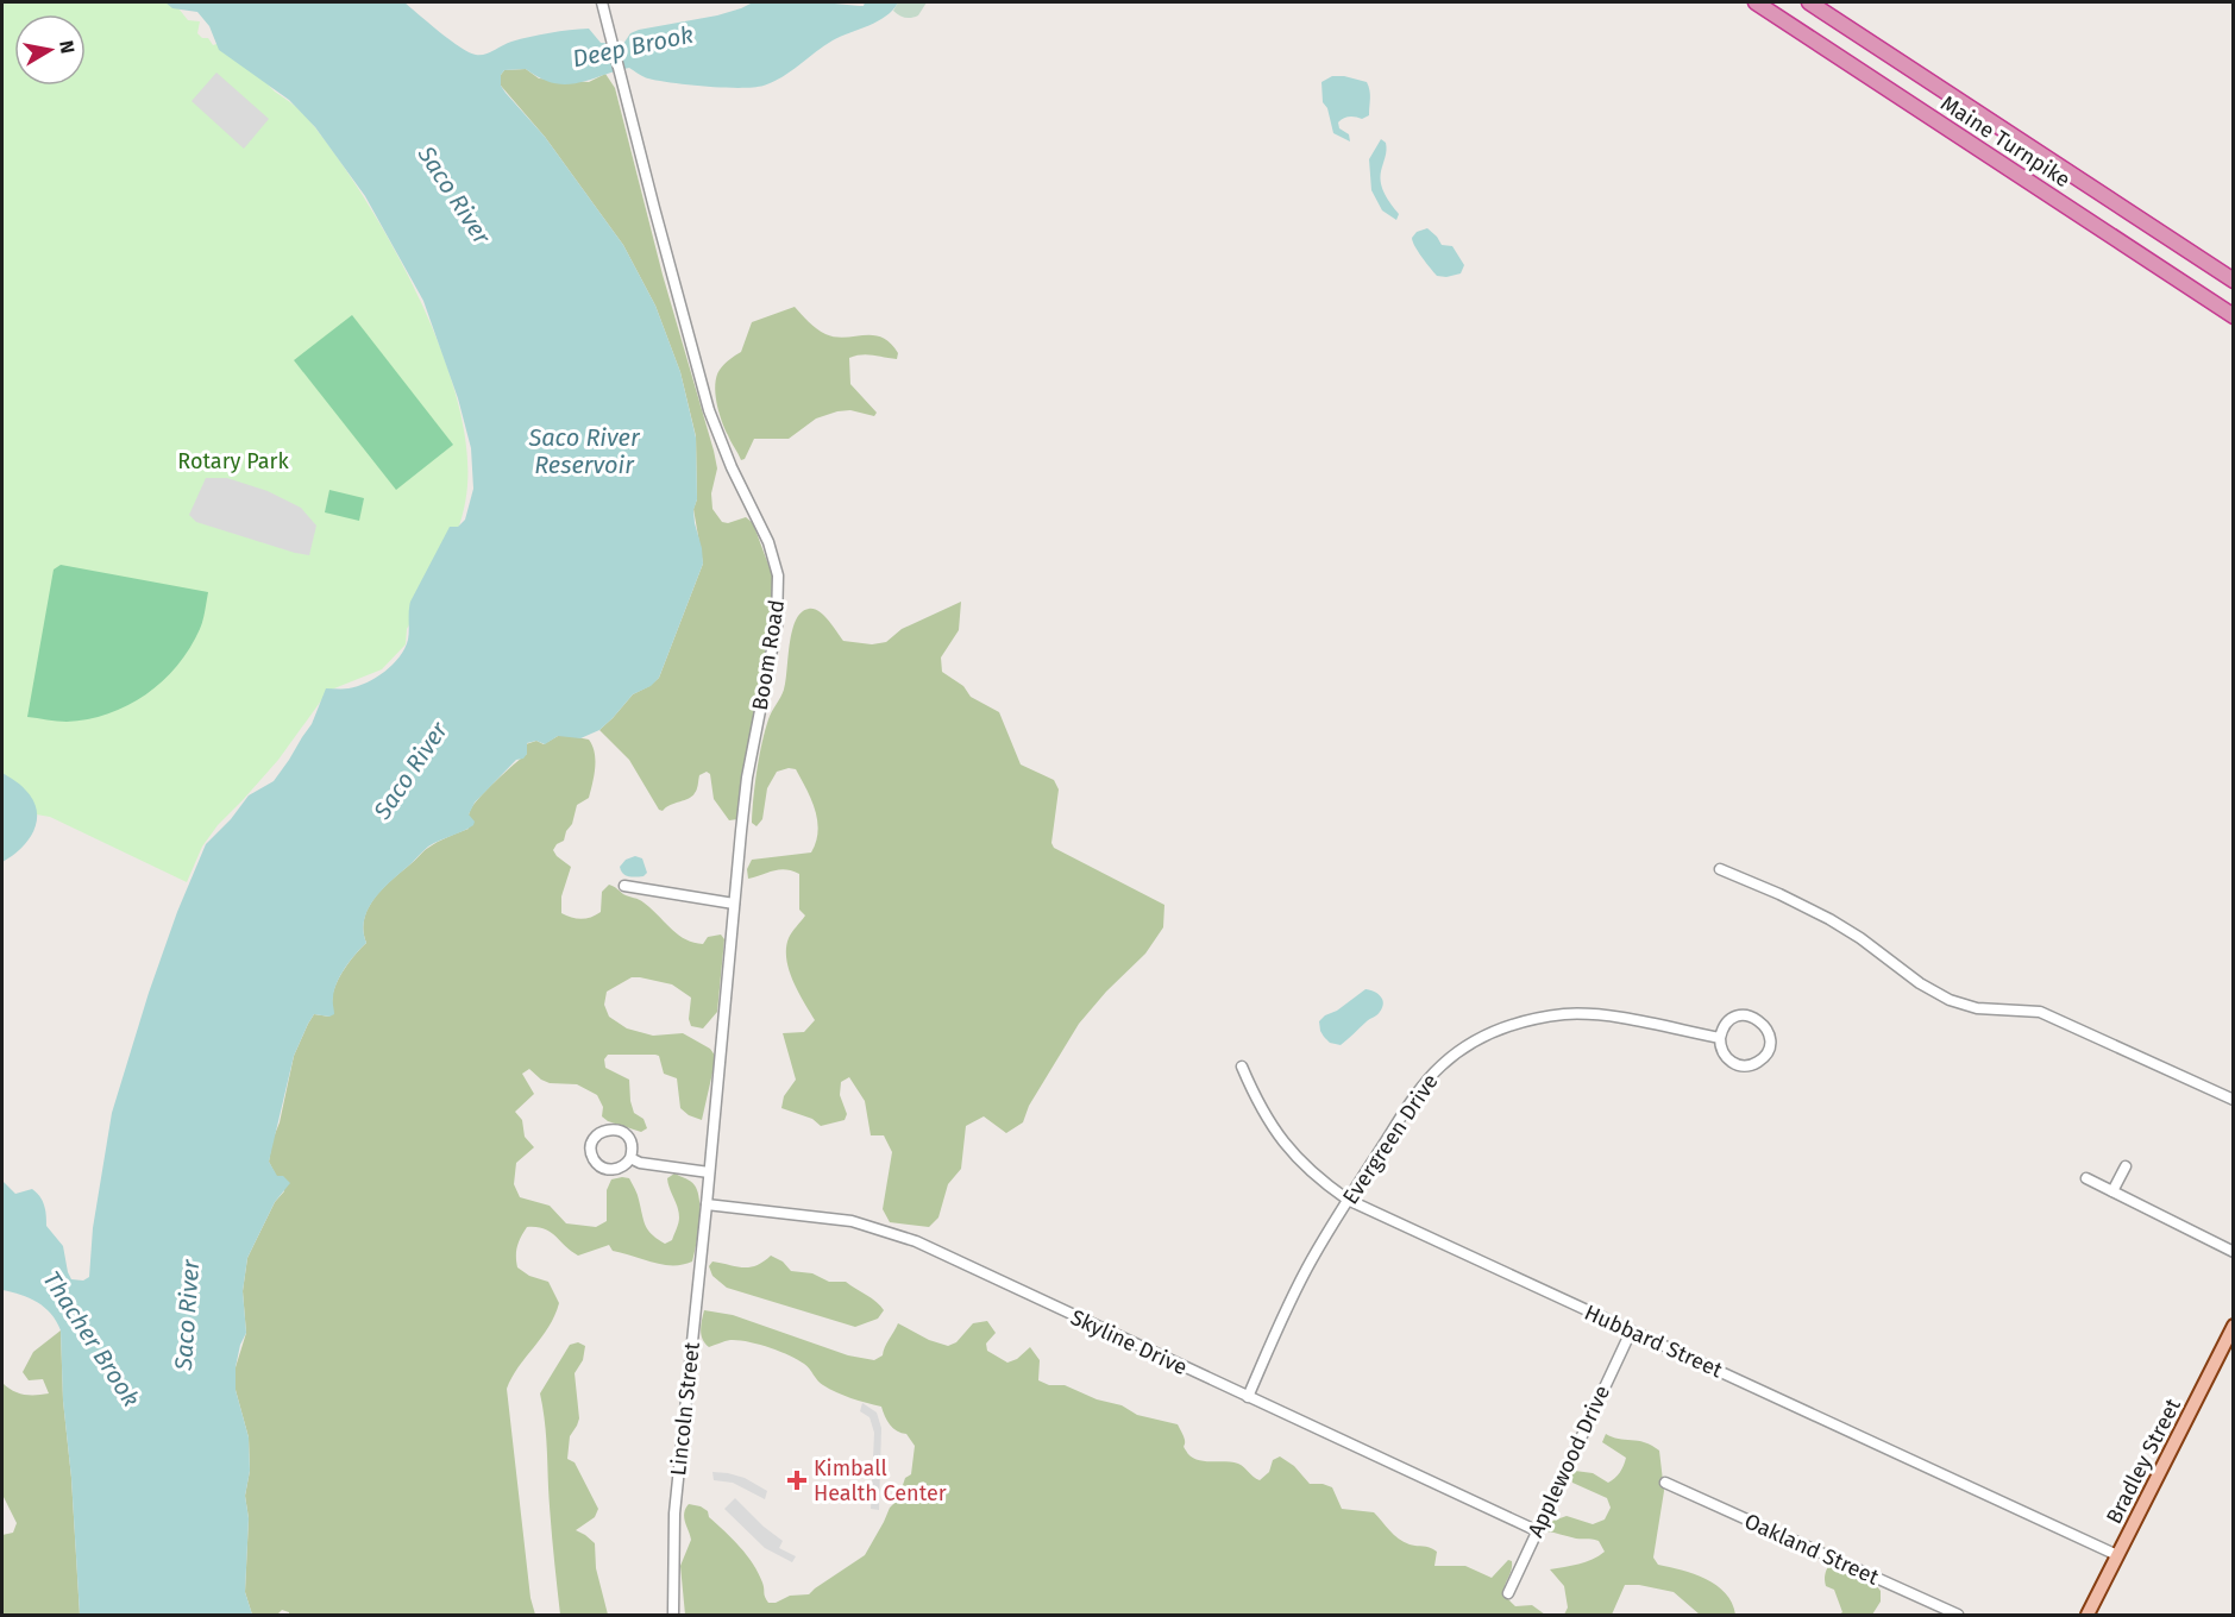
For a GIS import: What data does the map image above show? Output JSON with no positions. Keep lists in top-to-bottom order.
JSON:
{
  "streets": {
    "highway": ["Maine Turnpike"],
    "main road": ["Bradley Street"],
    "street": [
      "Boom Road",
      "Evergreen Drive",
      "Hubbard Street",
      "Skyline Drive",
      "Lincoln Street",
      "Applewood Drive",
      "Oakland Street"
    ]
  },
  "crossings": [
    ["Boom Road", "Skyline Drive"],
    ["Boom Road", "Lincoln Street"],
    ["Evergreen Drive", "Hubbard Street"],
    ["Evergreen Drive", "Skyline Drive"],
    ["Hubbard Street", "Applewood Drive"],
    ["Hubbard Street", "Bradley Street"],
    ["Skyline Drive", "Lincoln Street"],
    ["Skyline Drive", "Applewood Drive"]
  ],
  "water": [
    "Deep Brook",
    "Saco River",
    "Saco River Reservoir",
    "Thacher Brook"
  ],
  "parks": ["Rotary Park"],
  "places": {
    "health": ["Kimball Health Center"]
  },
  "north": "right"
}
